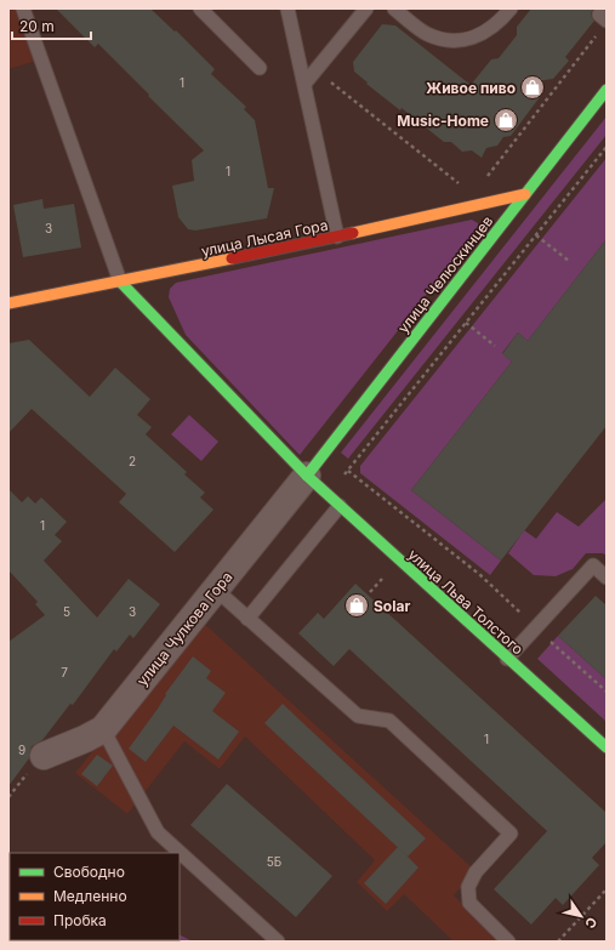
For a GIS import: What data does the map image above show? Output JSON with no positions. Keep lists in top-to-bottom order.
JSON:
{
  "streets": {
    "street": [
      "улица Лысая Гора",
      "улица Челюскинцев",
      "улица Льва Толстого",
      "улица Чулкова Гора"
    ]
  },
  "crossings": [
    ["улица Лысая Гора", "улица Челюскинцев"],
    ["улица Лысая Гора", "улица Льва Толстого"],
    ["улица Челюскинцев", "улица Льва Толстого"],
    ["улица Челюскинцев", "улица Чулкова Гора"],
    ["улица Льва Толстого", "улица Чулкова Гора"]
  ],
  "places": {
    "shop": ["Живое пиво", "Music-Home", "Solar"]
  },
  "house_numbers": [
    "1",
    "1",
    "3",
    "2",
    "1",
    "5",
    "3",
    "7",
    "1",
    "9",
    "5Б"
  ],
  "legend": ["Свободно", "Медленно", "Пробка"],
  "scale_bar": "20 m",
  "north": "bottom right"
}
